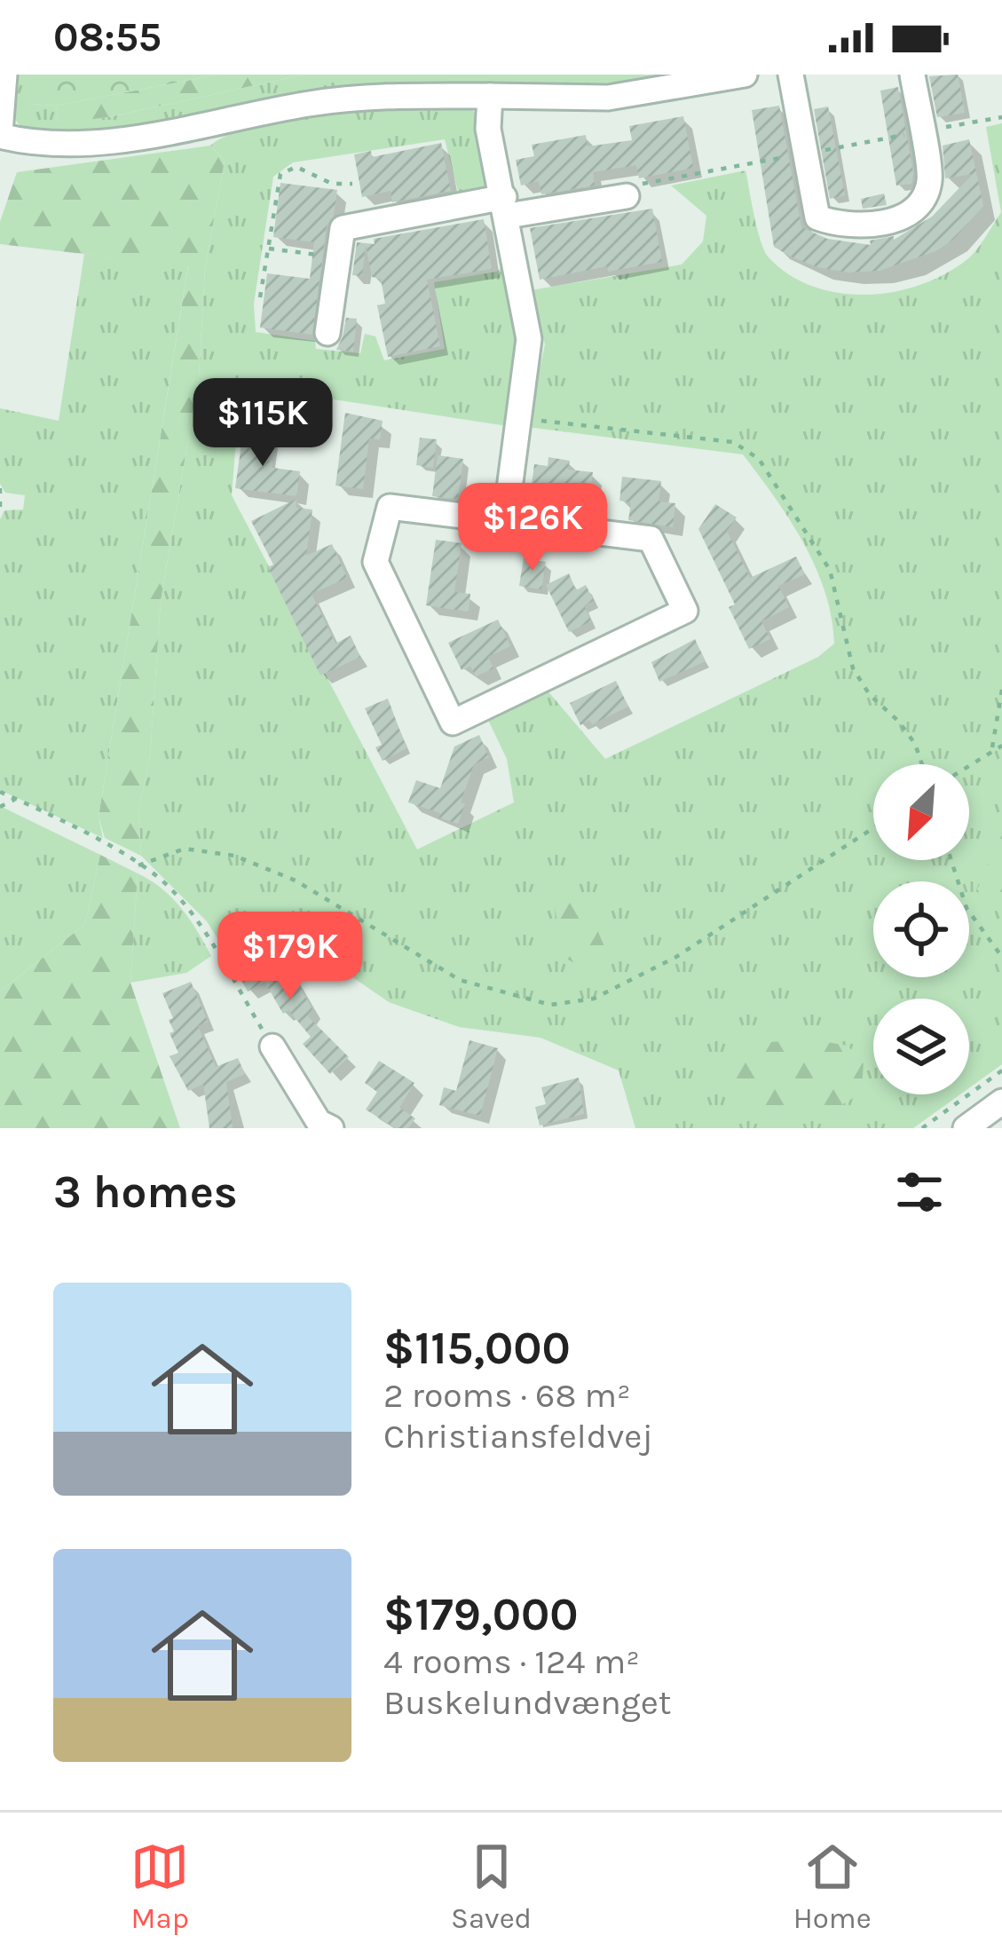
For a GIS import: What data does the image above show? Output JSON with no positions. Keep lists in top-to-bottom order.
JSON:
{
  "north": "bottom left",
  "page": {
    "status": "08:55",
    "price": ["$115K", "$126K", "$179K"],
    "heading": "3 homes",
    "list": [
      {
        "name": "$115,000",
        "note": "2 rooms · 68 m² · Christiansfeldvej"
      },
      {
        "name": "$179,000",
        "note": "4 rooms · 124 m² · Buskelundvænget"
      }
    ],
    "tabs": ["Map", "Saved", "Home"]
  }
}
